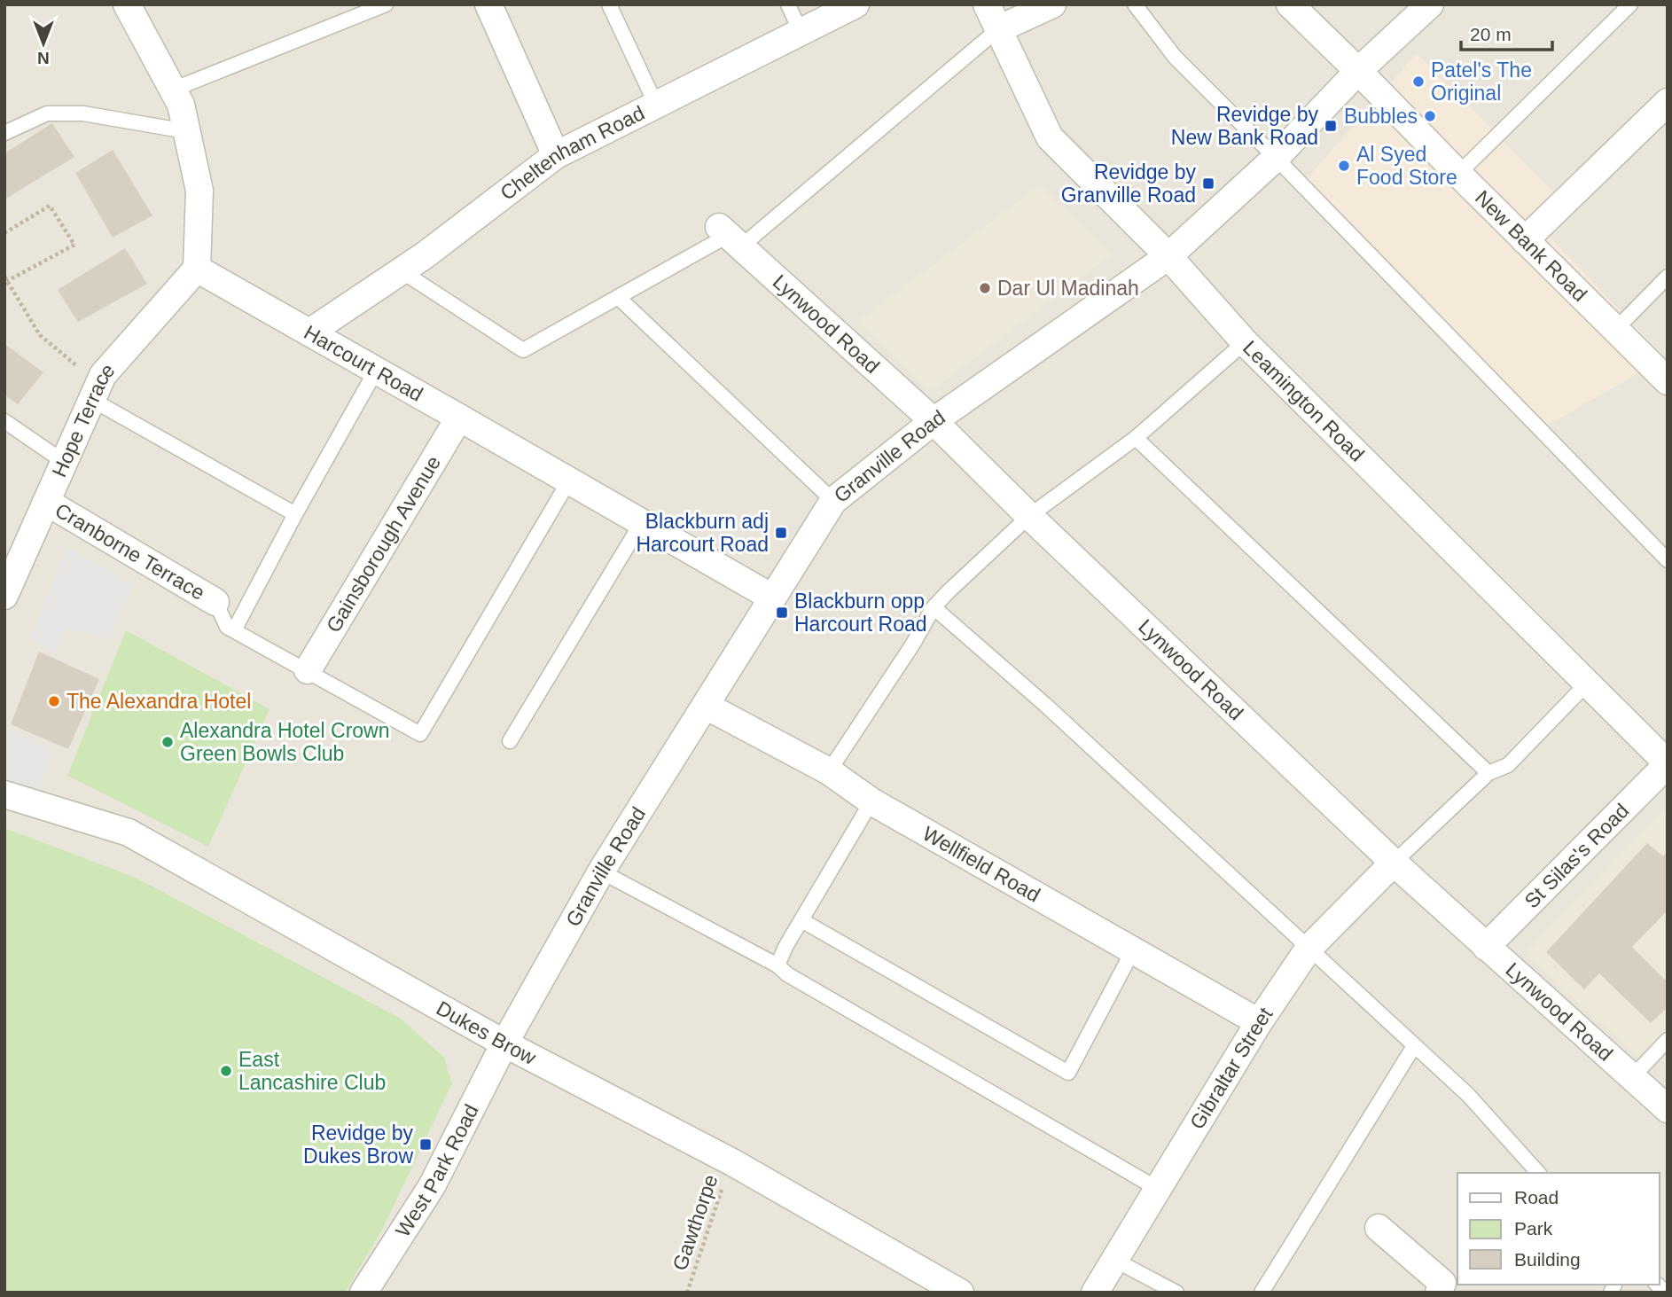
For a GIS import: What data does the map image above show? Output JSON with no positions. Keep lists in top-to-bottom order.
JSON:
{
  "streets": {
    "street": [
      "Cheltenham Road",
      "New Bank Road",
      "Lynwood Road",
      "Harcourt Road",
      "Leamington Road",
      "Hope Terrace",
      "Granville Road",
      "Gainsborough Avenue",
      "Cranborne Terrace",
      "St Silas's Road",
      "Wellfield Road",
      "Dukes Brow",
      "Gibraltar Street",
      "West Park Road"
    ],
    "path": ["Gawthorpe"]
  },
  "crossings": [
    ["Cheltenham Road", "Harcourt Road"],
    ["New Bank Road", "Granville Road"],
    ["Lynwood Road", "Granville Road"],
    ["Lynwood Road", "St Silas's Road"],
    ["Lynwood Road", "Gibraltar Street"],
    ["Harcourt Road", "Hope Terrace"],
    ["Harcourt Road", "Granville Road"],
    ["Harcourt Road", "Gainsborough Avenue"],
    ["Leamington Road", "Granville Road"],
    ["Leamington Road", "St Silas's Road"],
    ["Hope Terrace", "Cranborne Terrace"],
    ["Granville Road", "Wellfield Road"],
    ["Granville Road", "Dukes Brow"],
    ["Granville Road", "West Park Road"],
    ["Wellfield Road", "Gibraltar Street"],
    ["Dukes Brow", "West Park Road"],
    ["Dukes Brow", "Gawthorpe"]
  ],
  "places": {
    "other": [
      "Patel's The Original",
      "Bubbles",
      "Al Syed Food Store",
      "Dar Ul Madinah",
      "The Alexandra Hotel",
      "Alexandra Hotel Crown Green Bowls Club",
      "East Lancashire Club"
    ],
    "transit": [
      "Revidge by New Bank Road",
      "Revidge by Granville Road",
      "Blackburn adj Harcourt Road",
      "Blackburn opp Harcourt Road",
      "Revidge by Dukes Brow"
    ]
  },
  "legend": ["Road", "Park", "Building"],
  "scale_bar": "20 m",
  "north": "bottom"
}
